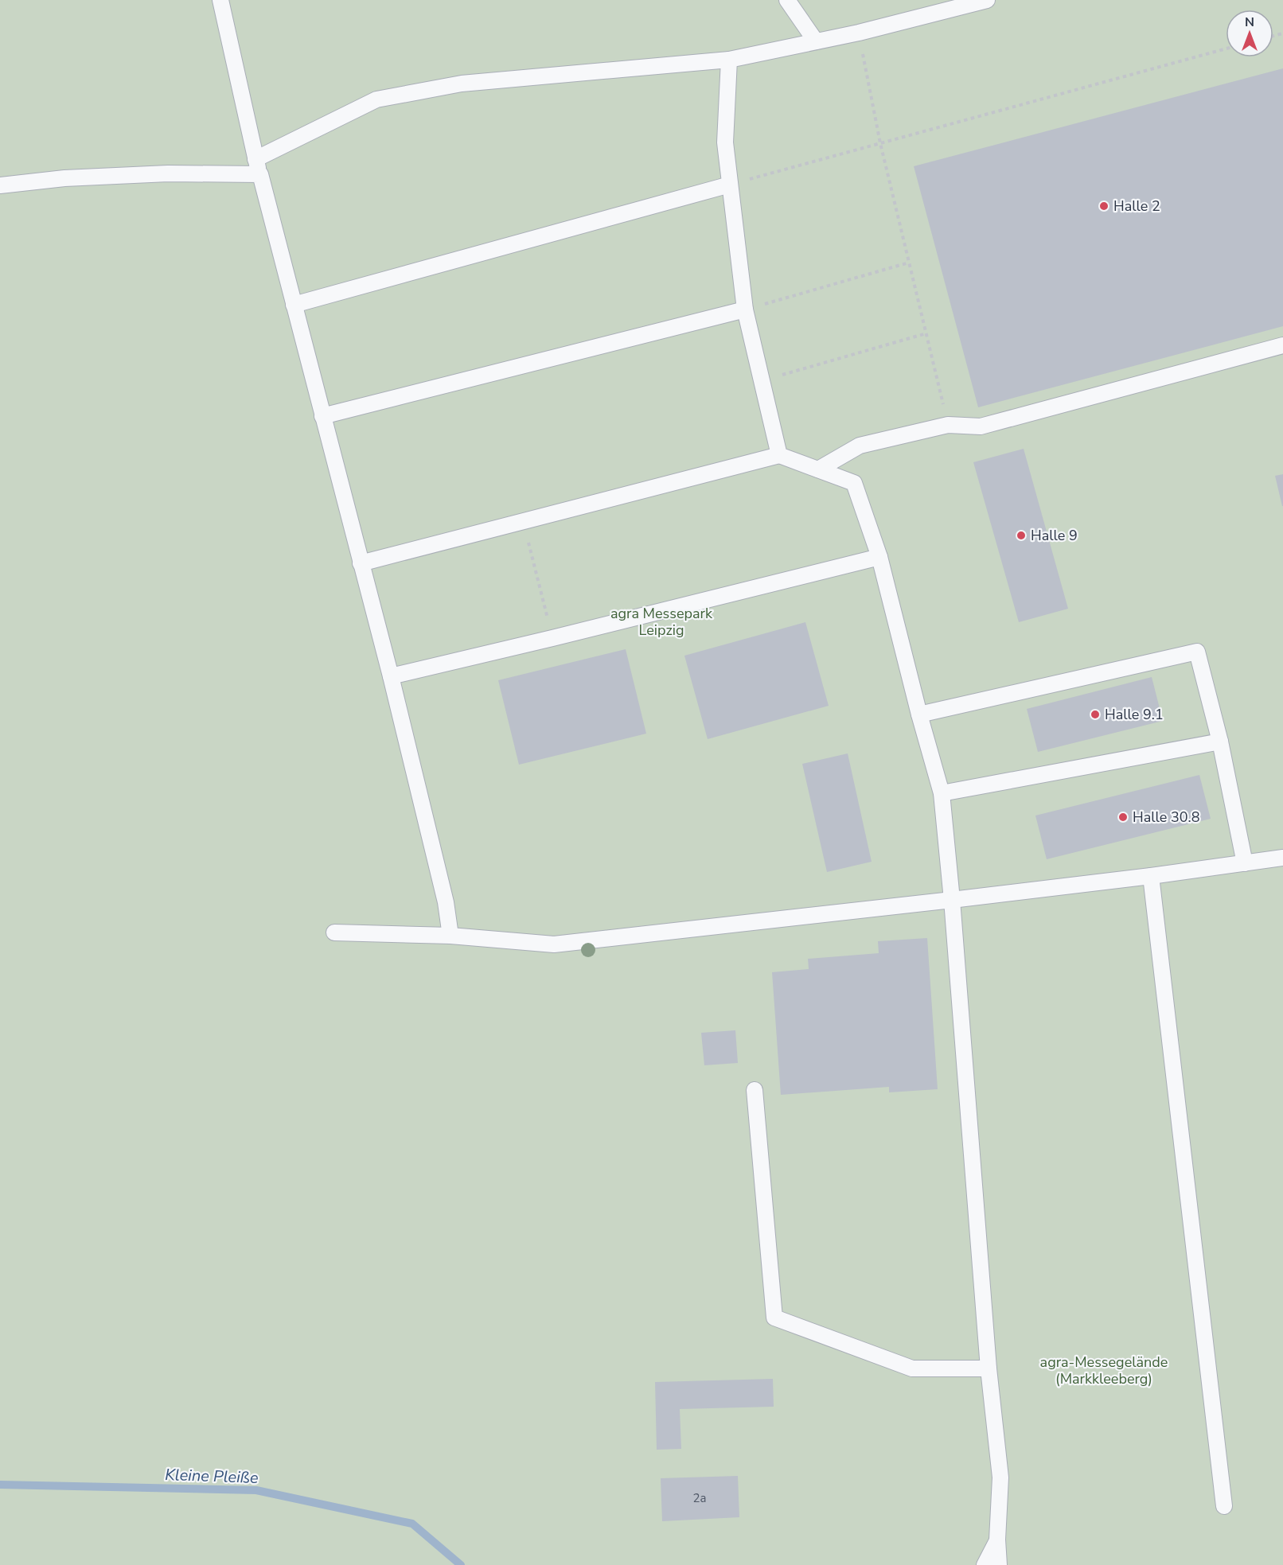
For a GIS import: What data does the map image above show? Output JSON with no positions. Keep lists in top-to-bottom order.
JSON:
{
  "water": ["Kleine Pleiße"],
  "parks": ["agra Messepark Leipzig", "agra-Messegelände (Markkleeberg)"],
  "places": [
    "Halle 2",
    "Halle 9",
    "Halle 9.1",
    "Halle 30.8"
  ],
  "house_numbers": ["2a"],
  "north": "top"
}
